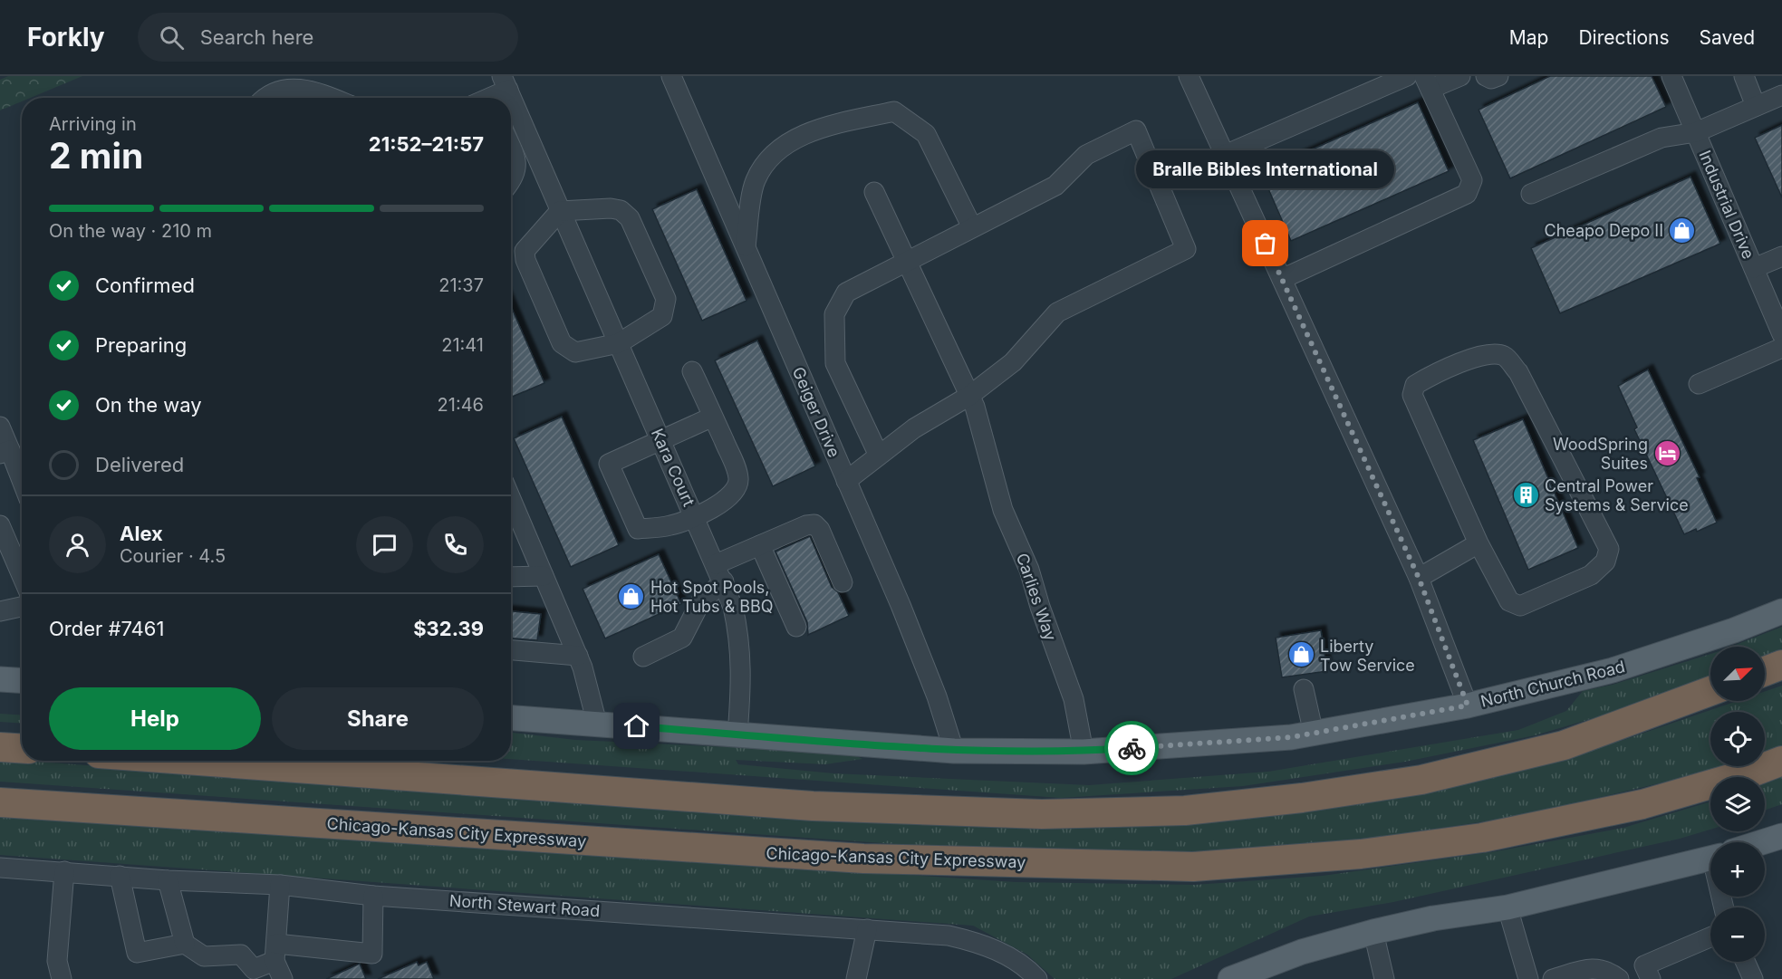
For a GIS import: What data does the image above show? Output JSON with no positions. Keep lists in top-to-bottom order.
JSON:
{
  "streets": {
    "highway": ["Chicago-Kansas City Expressway"],
    "main road": ["North Church Road"],
    "street": [
      "Industrial Drive",
      "Geiger Drive",
      "Kara Court",
      "Carlies Way",
      "North Stewart Road"
    ]
  },
  "crossings": [
    ["Geiger Drive", "North Church Road"],
    ["Kara Court", "North Church Road"],
    ["Carlies Way", "North Church Road"]
  ],
  "places": {
    "shop": ["Cheapo Depo II", "Hot Spot Pools, Hot Tubs & BBQ", "Liberty Tow Service"],
    "other": ["Bralle Bibles International"],
    "hotel": ["WoodSpring Suites"],
    "building": ["Central Power Systems & Service"]
  },
  "north": "top right",
  "page": {
    "header": "Forkly",
    "search": "Search here",
    "nav": ["Map", "Directions", "Saved"],
    "heading": ["2 min", "Arriving in", "21:52–21:57"],
    "panel": [
      "Alex",
      "Courier · 4.5",
      "Order #7461",
      "$32.39"
    ],
    "bubble": "Bralle Bibles International",
    "bar": "On the way · 210 m",
    "list": [
      ["Confirmed", "21:37"],
      ["Preparing", "21:41"],
      ["On the way", "21:46"],
      "Delivered"
    ],
    "map_buttons": ["+", "−"],
    "buttons": ["Help", "Share"]
  }
}
